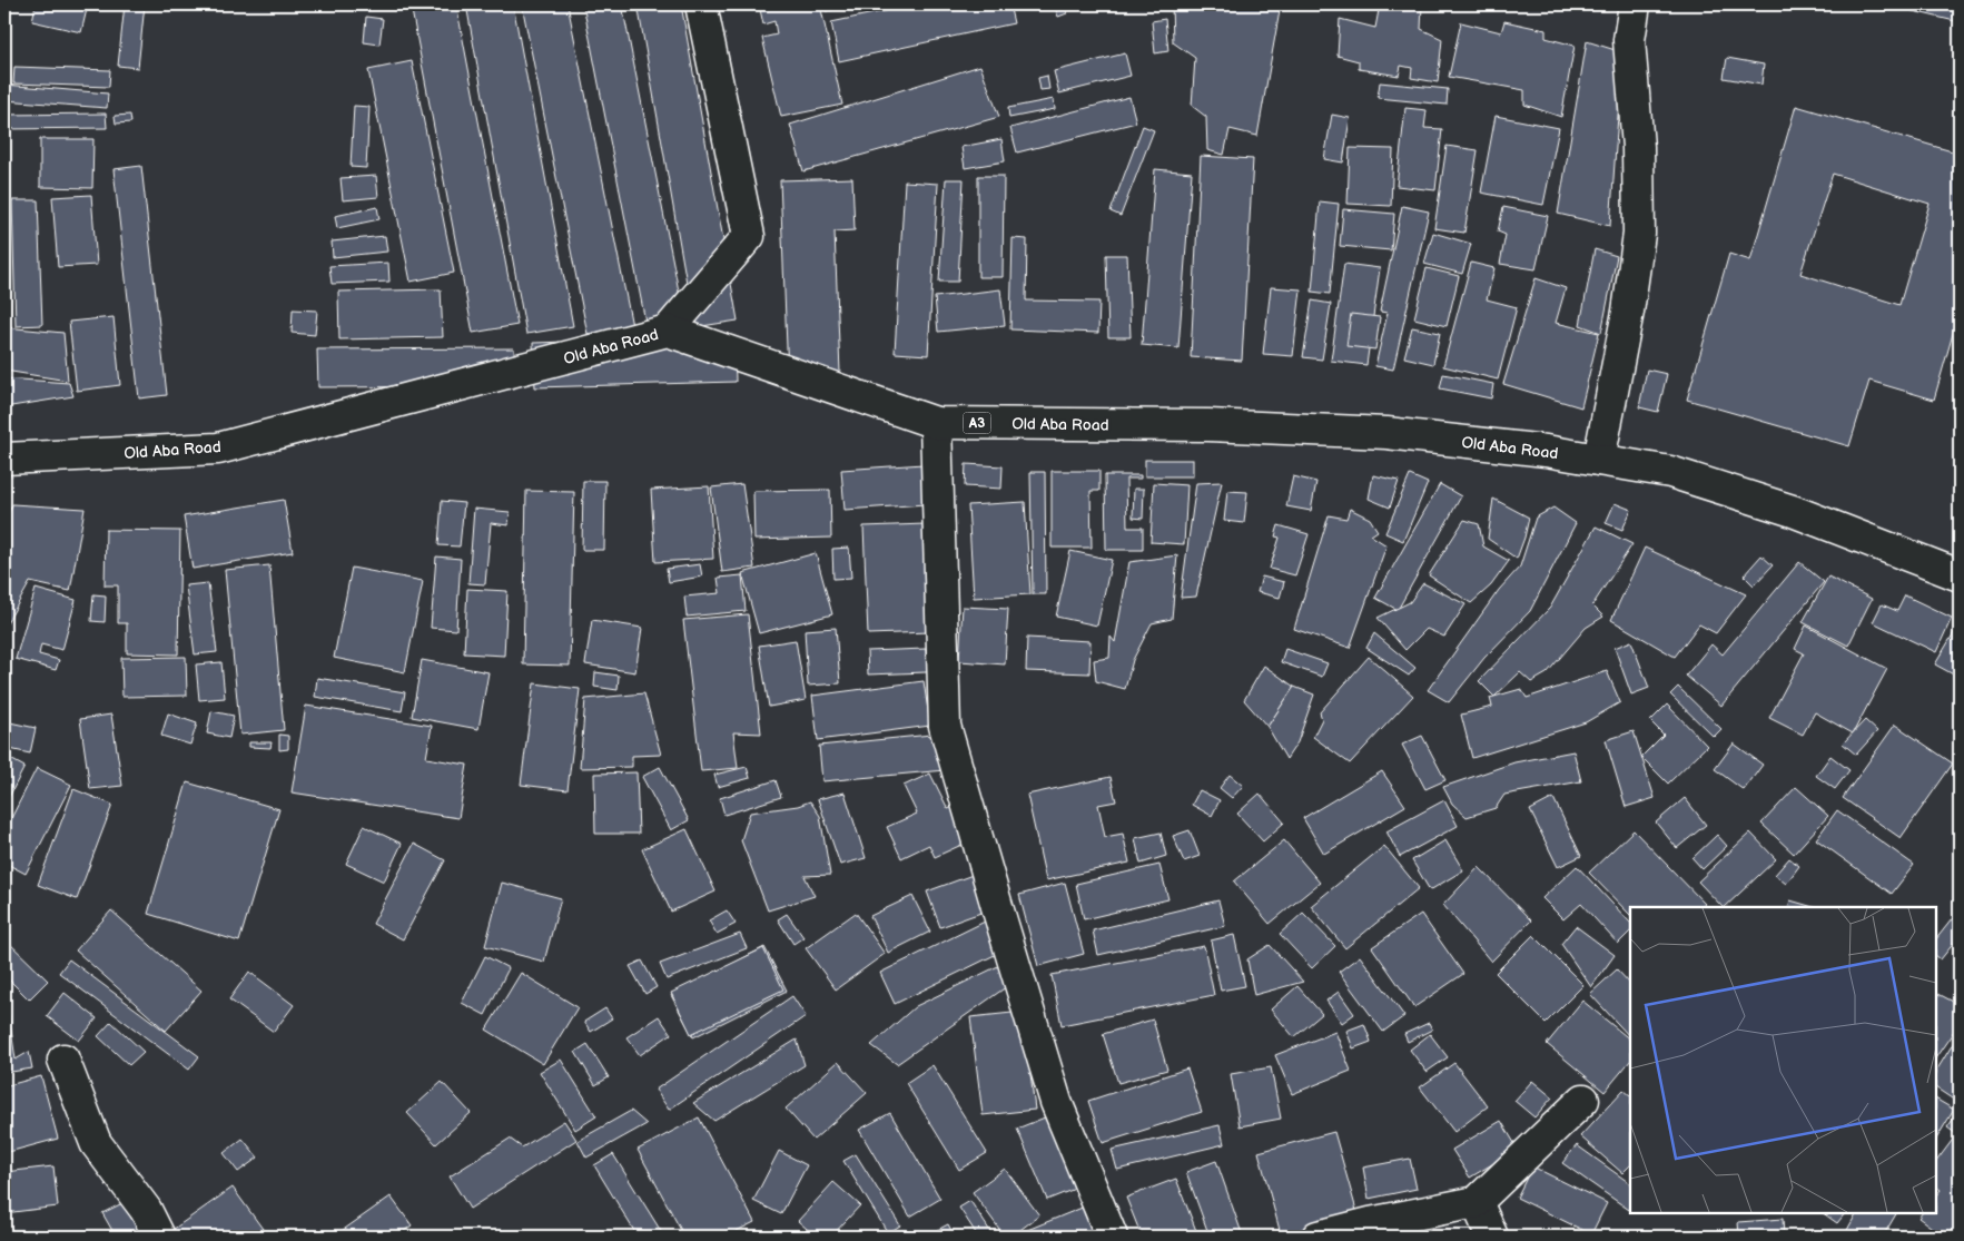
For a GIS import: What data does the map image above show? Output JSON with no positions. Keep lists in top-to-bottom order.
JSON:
{
  "streets": {
    "street": ["Old Aba Road", "A3"]
  }
}
